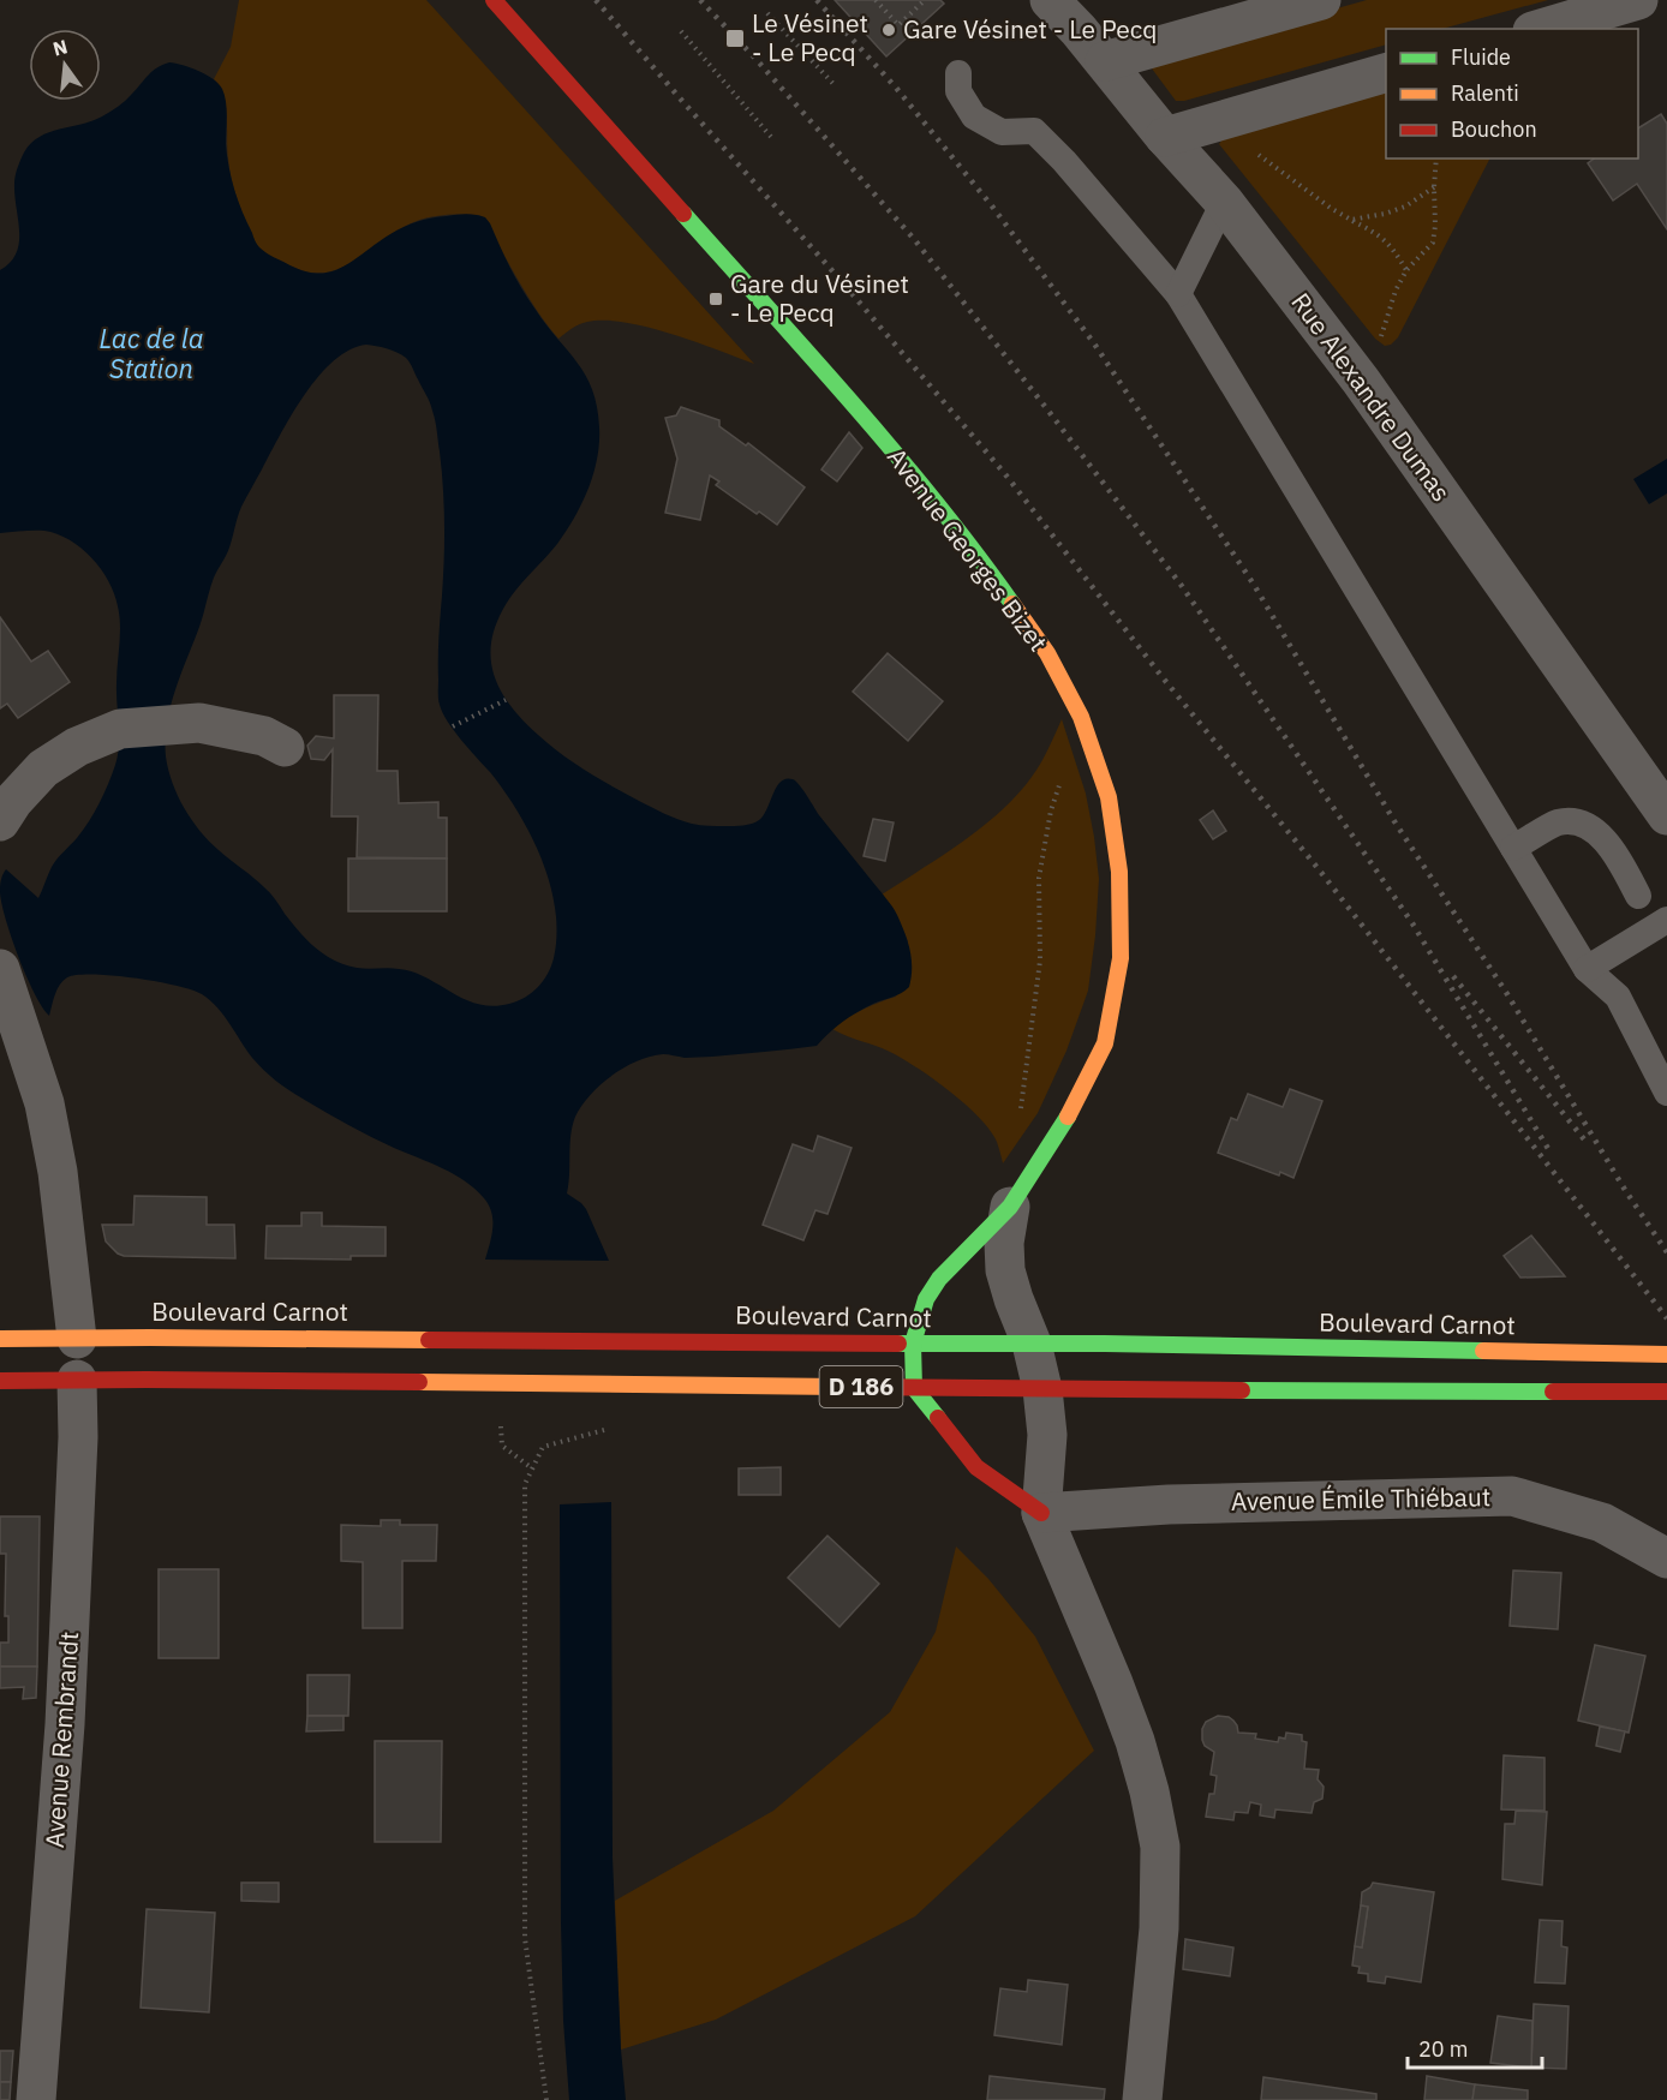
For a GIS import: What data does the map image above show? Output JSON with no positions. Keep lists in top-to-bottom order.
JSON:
{
  "streets": {
    "main road": ["Avenue Georges Bizet", "Boulevard Carnot", "D 186"],
    "street": ["Rue Alexandre Dumas", "Avenue Émile Thiébaut", "Avenue Rembrandt"]
  },
  "crossings": [
    ["Avenue Georges Bizet", "Boulevard Carnot"],
    ["Avenue Georges Bizet", "Avenue Émile Thiébaut"],
    ["Boulevard Carnot", "Avenue Rembrandt"]
  ],
  "water": ["Lac de la Station"],
  "places": {
    "other": ["Gare Vésinet - Le Pecq"],
    "transit": ["Le Vésinet - Le Pecq", "Gare du Vésinet - Le Pecq"]
  },
  "legend": ["Fluide", "Ralenti", "Bouchon"],
  "scale_bar": "20 m",
  "north": "top"
}
